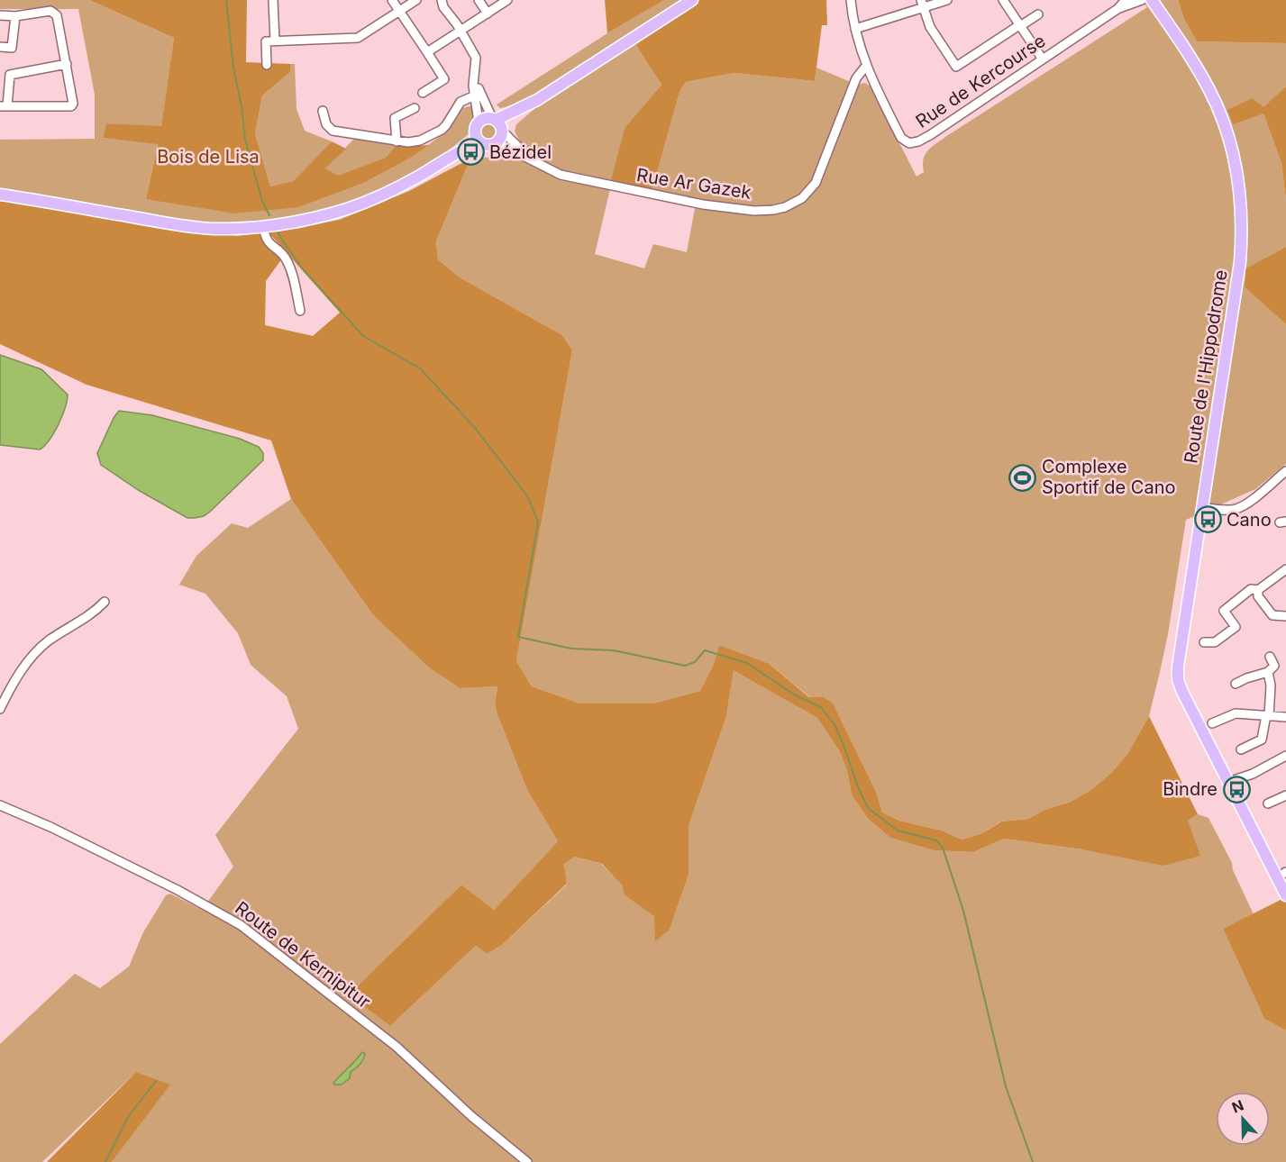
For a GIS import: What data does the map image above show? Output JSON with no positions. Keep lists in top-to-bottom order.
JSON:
{
  "streets": {
    "main road": ["Route de l'Hippodrome"],
    "street": ["Rue de Kercourse", "Rue Ar Gazek", "Route de Kernipitur"]
  },
  "crossings": [
    ["Rue de Kercourse", "Rue Ar Gazek"]
  ],
  "parks": ["Bois de Lisa"],
  "places": {
    "bus stop": ["Bézidel", "Cano", "Bindre"],
    "sports": ["Complexe Sportif de Cano"]
  },
  "north": "top"
}
